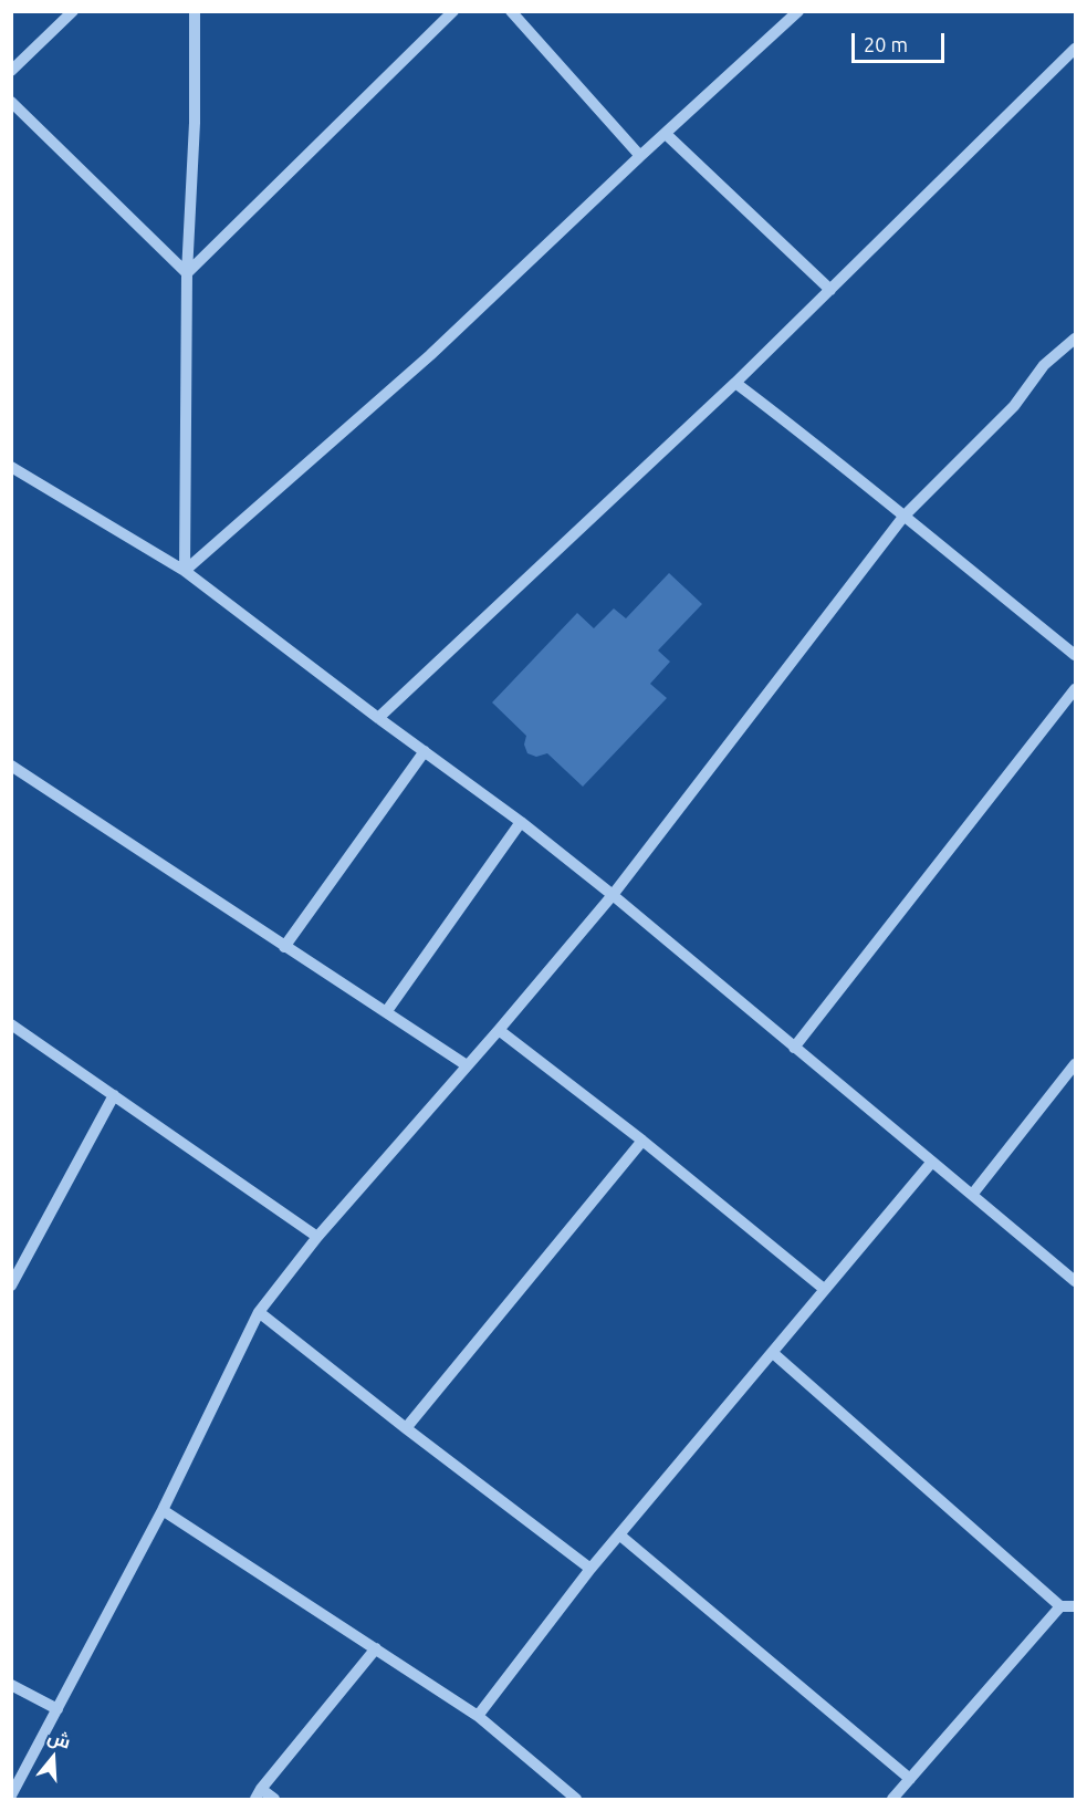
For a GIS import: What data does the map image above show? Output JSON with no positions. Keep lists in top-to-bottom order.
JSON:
{
  "scale_bar": "20 m",
  "north": "top"
}
